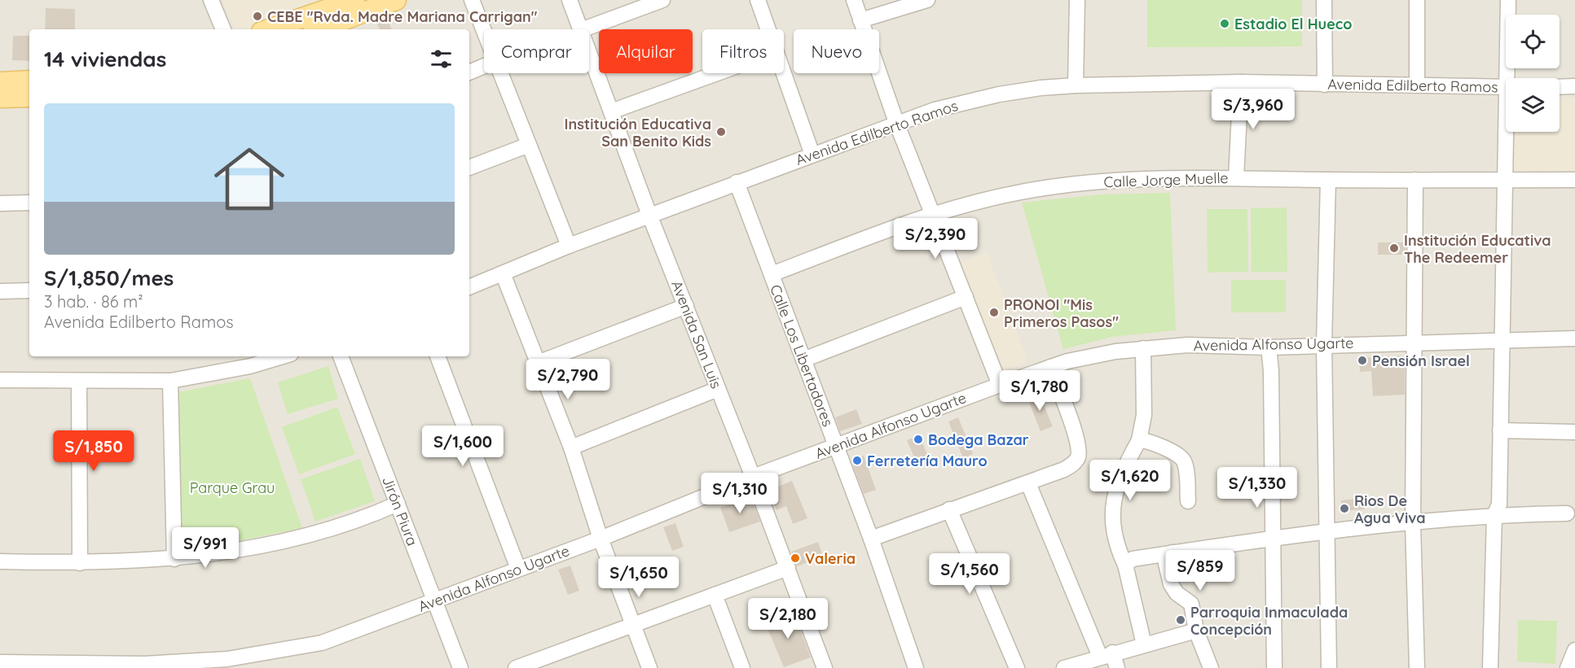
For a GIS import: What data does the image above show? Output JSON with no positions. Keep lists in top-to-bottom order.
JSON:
{
  "streets": {
    "street": [
      "Avenida Edilberto Ramos",
      "Calle Jorge Muelle",
      "Avenida San Luis",
      "Avenida Alfonso Ugarte",
      "Calle Los Libertadores",
      "Jirón Piura"
    ]
  },
  "crossings": [
    ["Avenida Edilberto Ramos", "Avenida San Luis"],
    ["Avenida Edilberto Ramos", "Calle Los Libertadores"],
    ["Calle Jorge Muelle", "Calle Los Libertadores"],
    ["Avenida San Luis", "Avenida Alfonso Ugarte"],
    ["Avenida Alfonso Ugarte", "Calle Los Libertadores"],
    ["Avenida Alfonso Ugarte", "Jirón Piura"]
  ],
  "parks": ["Parque Grau"],
  "places": [
    "CEBE \"Rvda. Madre Mariana Carrigan\"",
    "Estadio El Hueco",
    "Institución Educativa San Benito Kids",
    "Institución Educativa The Redeemer",
    "PRONOI \"Mis Primeros Pasos\"",
    "Pensión Israel",
    "Bodega Bazar",
    "Ferretería Mauro",
    "Rios De Agua Viva",
    "Valeria",
    "Parroquia Inmaculada Concepción"
  ],
  "page": {
    "chip": [
      "Comprar",
      "Alquilar",
      "Filtros",
      "Nuevo"
    ],
    "heading": "14 viviendas",
    "list": [
      {
        "name": "S/1,850/mes",
        "note": "3 hab. · 86 m² · Avenida Edilberto Ramos"
      }
    ],
    "price": [
      "S/3,960",
      "S/2,390",
      "S/2,790",
      "S/1,780",
      "S/1,600",
      "S/1,850",
      "S/1,620",
      "S/1,330",
      "S/1,310",
      "S/991",
      "S/859",
      "S/1,560",
      "S/1,650",
      "S/2,180"
    ]
  }
}
